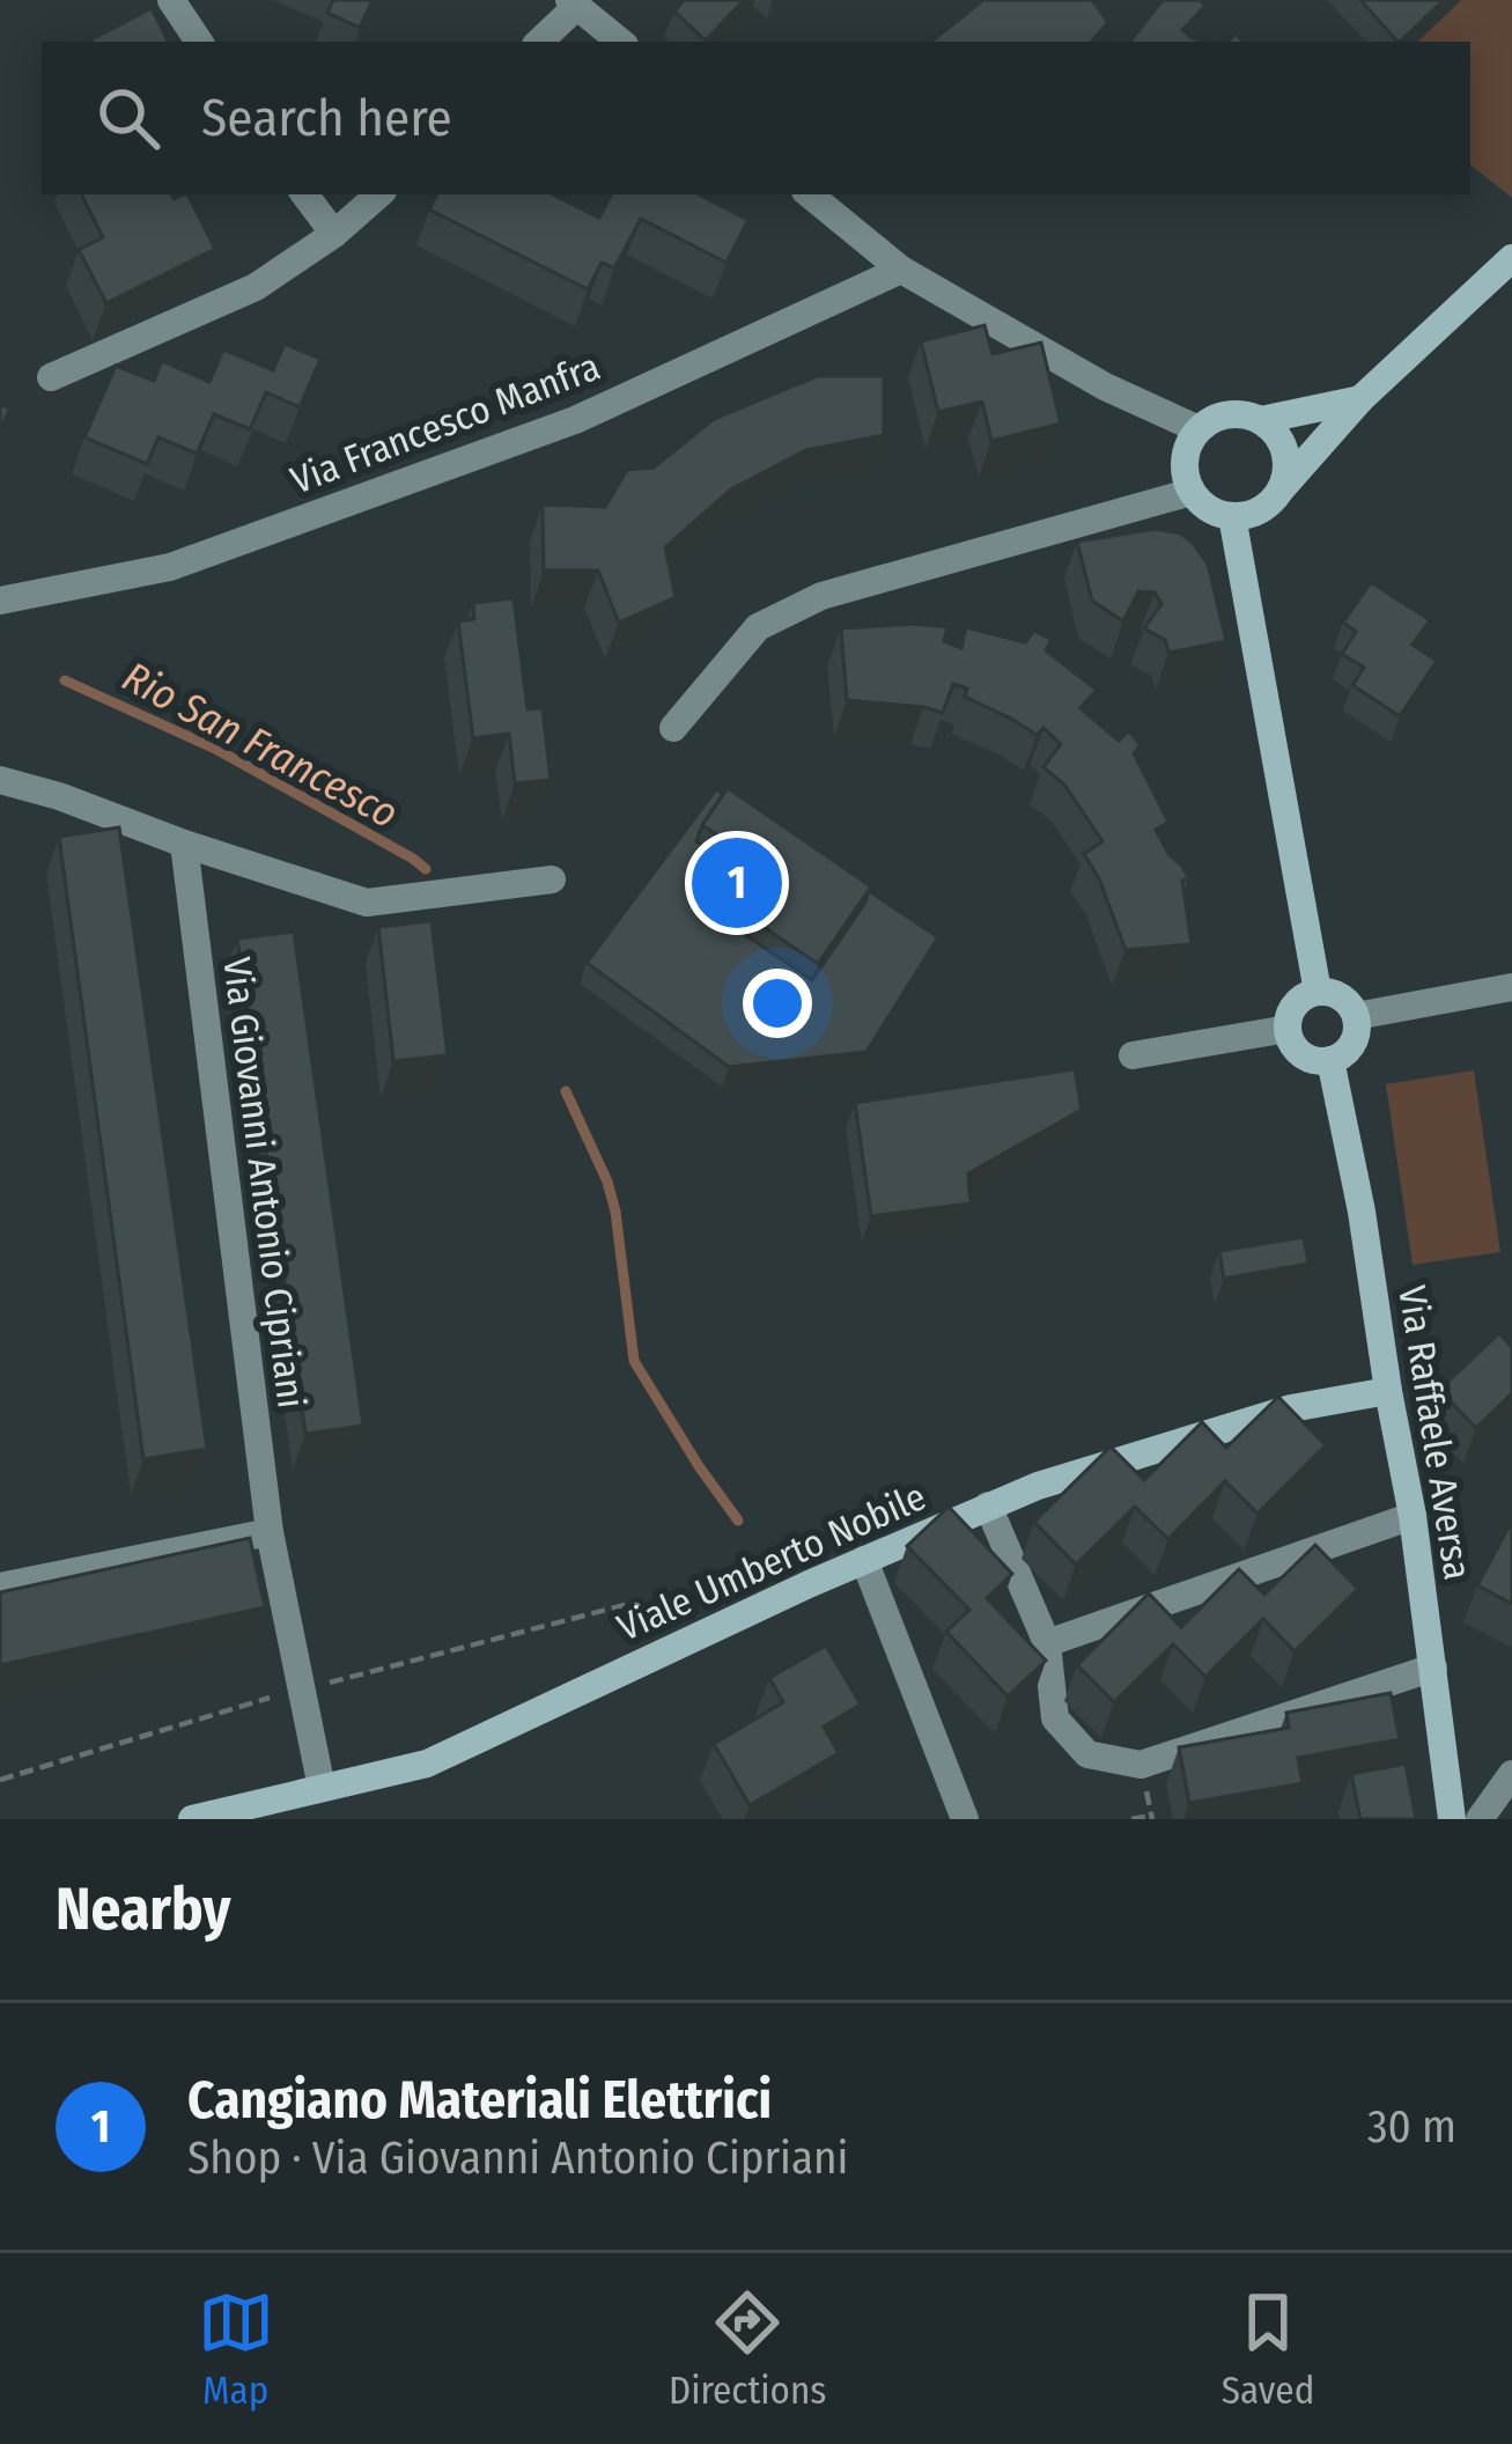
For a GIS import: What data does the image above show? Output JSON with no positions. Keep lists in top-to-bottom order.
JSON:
{
  "streets": {
    "main road": ["Via Raffaele Aversa", "Viale Umberto Nobile"],
    "street": ["Via Francesco Manfra", "Via Giovanni Antonio Cipriani"]
  },
  "crossings": [
    ["Via Giovanni Antonio Cipriani", "Viale Umberto Nobile"],
    ["Via Raffaele Aversa", "Viale Umberto Nobile"]
  ],
  "water": ["Rio San Francesco"],
  "page": {
    "search": "Search here",
    "pins": "1",
    "heading": "Nearby",
    "list": [
      {
        "mark": "1",
        "name": "Cangiano Materiali Elettrici",
        "note": "Shop · Via Giovanni Antonio Cipriani",
        "value": "30 m"
      }
    ],
    "nav": ["Map", "Directions", "Saved"]
  }
}
